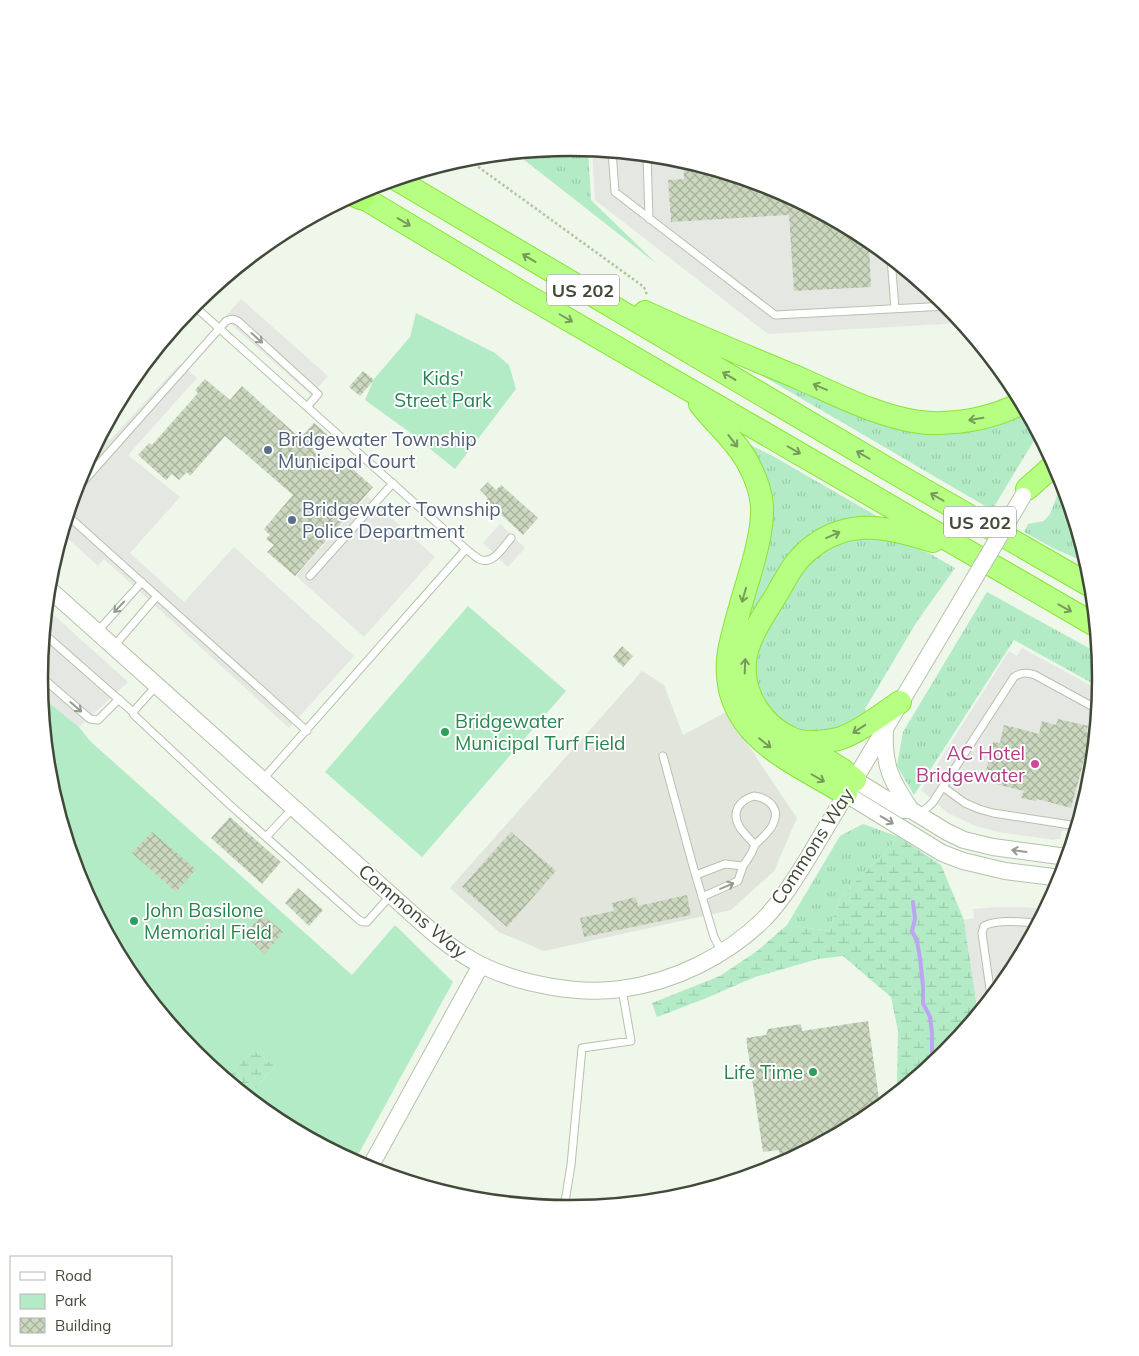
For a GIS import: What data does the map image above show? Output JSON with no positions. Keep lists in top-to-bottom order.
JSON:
{
  "streets": {
    "highway": ["US 202"],
    "street": ["Commons Way"]
  },
  "parks": ["Kids' Street Park"],
  "places": [
    "Bridgewater Township Municipal Court",
    "Bridgewater Township Police Department",
    "Bridgewater Municipal Turf Field",
    "AC Hotel Bridgewater",
    "John Basilone Memorial Field",
    "Life Time"
  ],
  "legend": ["Road", "Park", "Building"]
}
